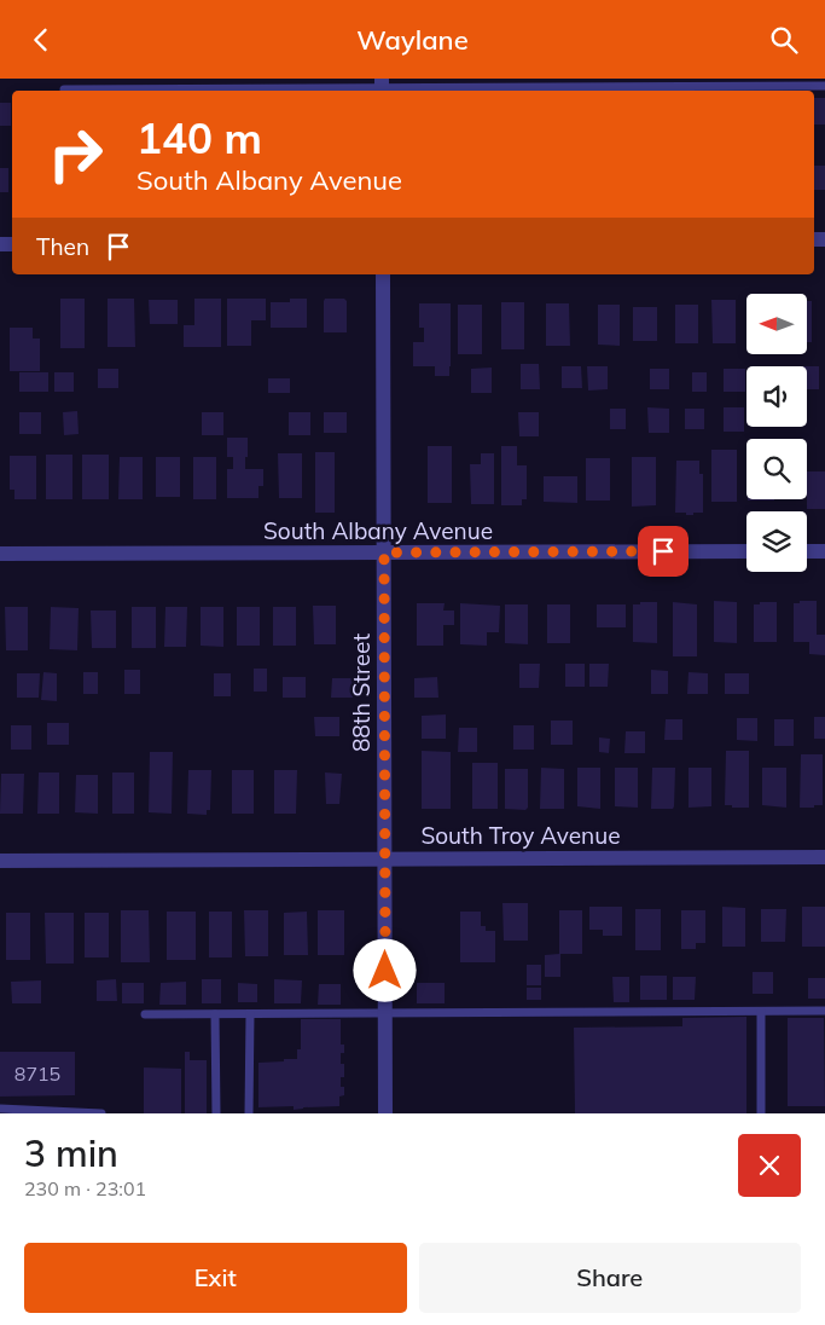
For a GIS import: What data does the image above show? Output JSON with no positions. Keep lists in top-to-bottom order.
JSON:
{
  "streets": {
    "street": ["South Albany Avenue", "88th Street", "South Troy Avenue"]
  },
  "crossings": [
    ["South Albany Avenue", "88th Street"],
    ["88th Street", "South Troy Avenue"]
  ],
  "house_numbers": ["8715"],
  "north": "left",
  "page": {
    "header": "Waylane",
    "turn": ["140 m", "South Albany Avenue"],
    "then": "Then",
    "heading": ["3 min", "230 m · 23:01"],
    "buttons": ["Exit", "Share"]
  }
}
